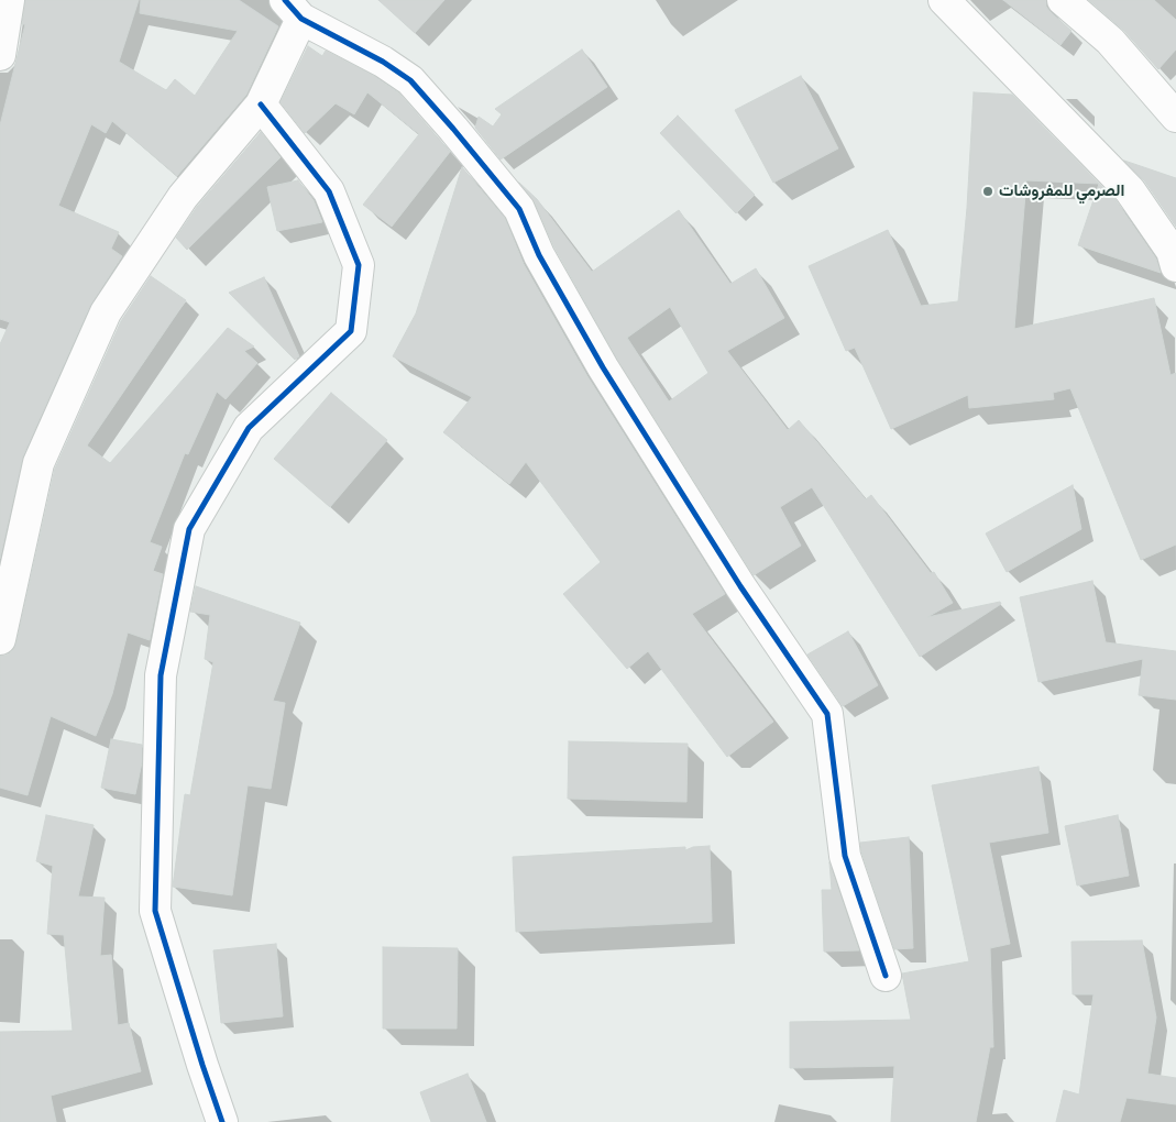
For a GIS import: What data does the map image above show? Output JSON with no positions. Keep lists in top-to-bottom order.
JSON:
{
  "places": ["الصرمي للمفروشات"]
}
